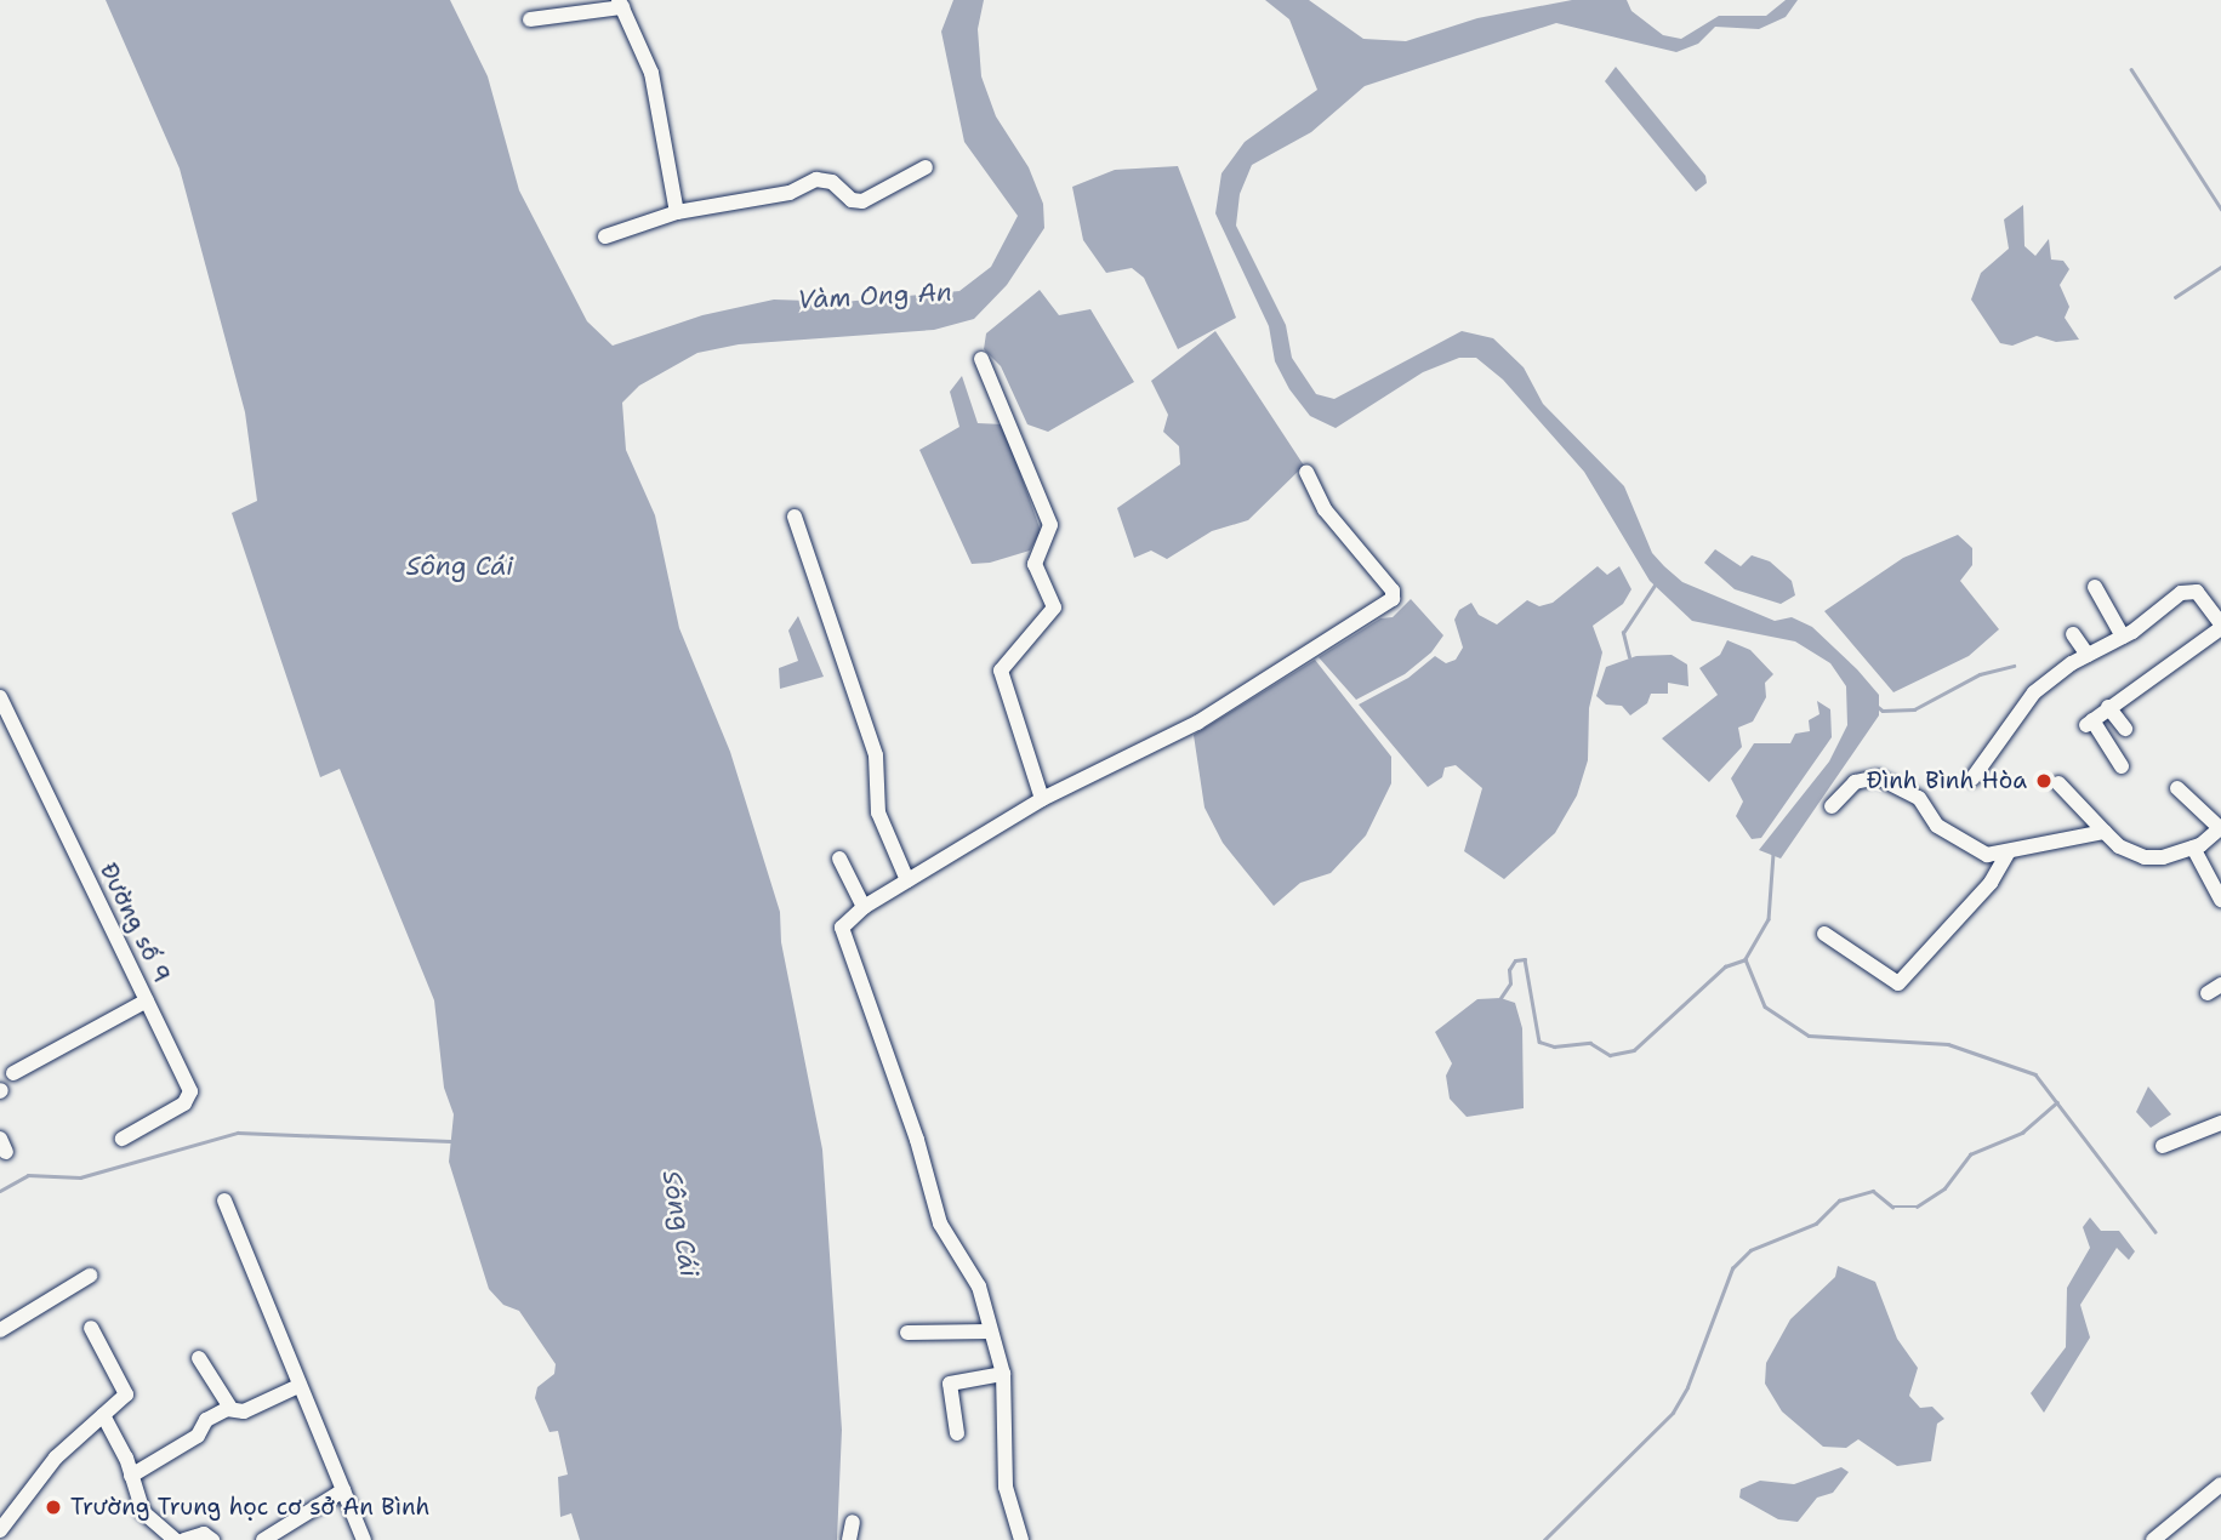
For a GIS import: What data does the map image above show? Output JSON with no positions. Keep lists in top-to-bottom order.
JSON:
{
  "streets": {
    "street": ["Đường số 9"]
  },
  "water": ["Vàm Ong An", "Sông Cái"],
  "places": ["Đình Bình Hòa", "Trường Trung học cơ sở An Bình"]
}
